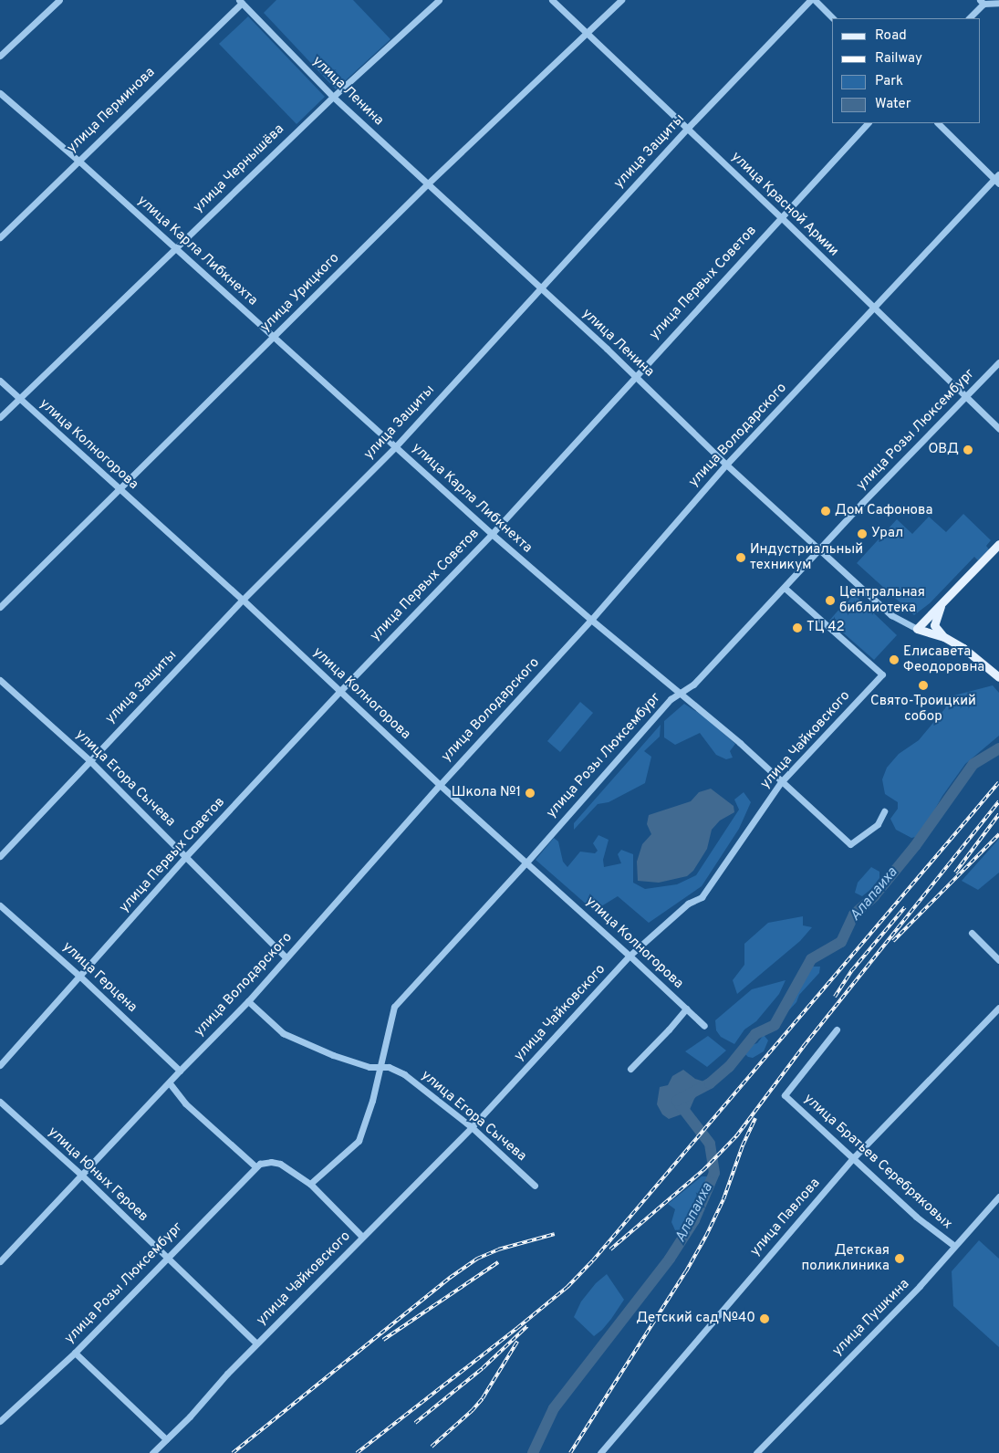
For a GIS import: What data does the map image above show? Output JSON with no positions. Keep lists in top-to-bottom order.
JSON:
{
  "streets": {
    "main road": ["улица Ленина"],
    "street": [
      "улица Перминова",
      "улица Защиты",
      "улица Чернышёва",
      "улица Красной Армии",
      "улица Карла Либкнехта",
      "улица Первых Советов",
      "улица Урицкого",
      "улица Розы Люксембург",
      "улица Володарского",
      "улица Колногорова",
      "улица Чайковского",
      "улица Егора Сычева",
      "улица Герцена",
      "улица Братьев Серебряковых",
      "улица Юных Героев",
      "улица Павлова",
      "улица Пушкина"
    ]
  },
  "crossings": [
    ["улица Ленина", "улица Перминова"],
    ["улица Ленина", "улица Защиты"],
    ["улица Ленина", "улица Чернышёва"],
    ["улица Ленина", "улица Первых Советов"],
    ["улица Ленина", "улица Урицкого"],
    ["улица Ленина", "улица Розы Люксембург"],
    ["улица Ленина", "улица Володарского"],
    ["улица Перминова", "улица Карла Либкнехта"],
    ["улица Защиты", "улица Красной Армии"],
    ["улица Защиты", "улица Карла Либкнехта"],
    ["улица Защиты", "улица Колногорова"],
    ["улица Защиты", "улица Егора Сычева"],
    ["улица Чернышёва", "улица Карла Либкнехта"],
    ["улица Чернышёва", "улица Колногорова"],
    ["улица Красной Армии", "улица Первых Советов"],
    ["улица Красной Армии", "улица Урицкого"],
    ["улица Красной Армии", "улица Розы Люксембург"],
    ["улица Красной Армии", "улица Володарского"],
    ["улица Карла Либкнехта", "улица Первых Советов"],
    ["улица Карла Либкнехта", "улица Урицкого"],
    ["улица Карла Либкнехта", "улица Розы Люксембург"],
    ["улица Карла Либкнехта", "улица Володарского"],
    ["улица Карла Либкнехта", "улица Чайковского"],
    ["улица Первых Советов", "улица Колногорова"],
    ["улица Первых Советов", "улица Егора Сычева"],
    ["улица Первых Советов", "улица Герцена"],
    ["улица Урицкого", "улица Колногорова"],
    ["улица Розы Люксембург", "улица Колногорова"],
    ["улица Розы Люксембург", "улица Чайковского"],
    ["улица Розы Люксембург", "улица Егора Сычева"],
    ["улица Розы Люксембург", "улица Юных Героев"],
    ["улица Володарского", "улица Колногорова"],
    ["улица Володарского", "улица Егора Сычева"],
    ["улица Володарского", "улица Герцена"],
    ["улица Володарского", "улица Юных Героев"],
    ["улица Колногорова", "улица Чайковского"],
    ["улица Чайковского", "улица Егора Сычева"],
    ["улица Чайковского", "улица Юных Героев"],
    ["улица Братьев Серебряковых", "улица Павлова"],
    ["улица Братьев Серебряковых", "улица Пушкина"]
  ],
  "water": ["Алапаиха"],
  "places": [
    "ОВД",
    "Дом Сафонова",
    "Урал",
    "Индустриальный техникум",
    "Центральная библиотека",
    "ТЦ 42",
    "Елисавета Феодоровна",
    "Свято-Троицкий собор",
    "Школа №1",
    "Детская поликлиника",
    "Детский сад №40"
  ],
  "legend": [
    "Road",
    "Railway",
    "Park",
    "Water"
  ]
}
